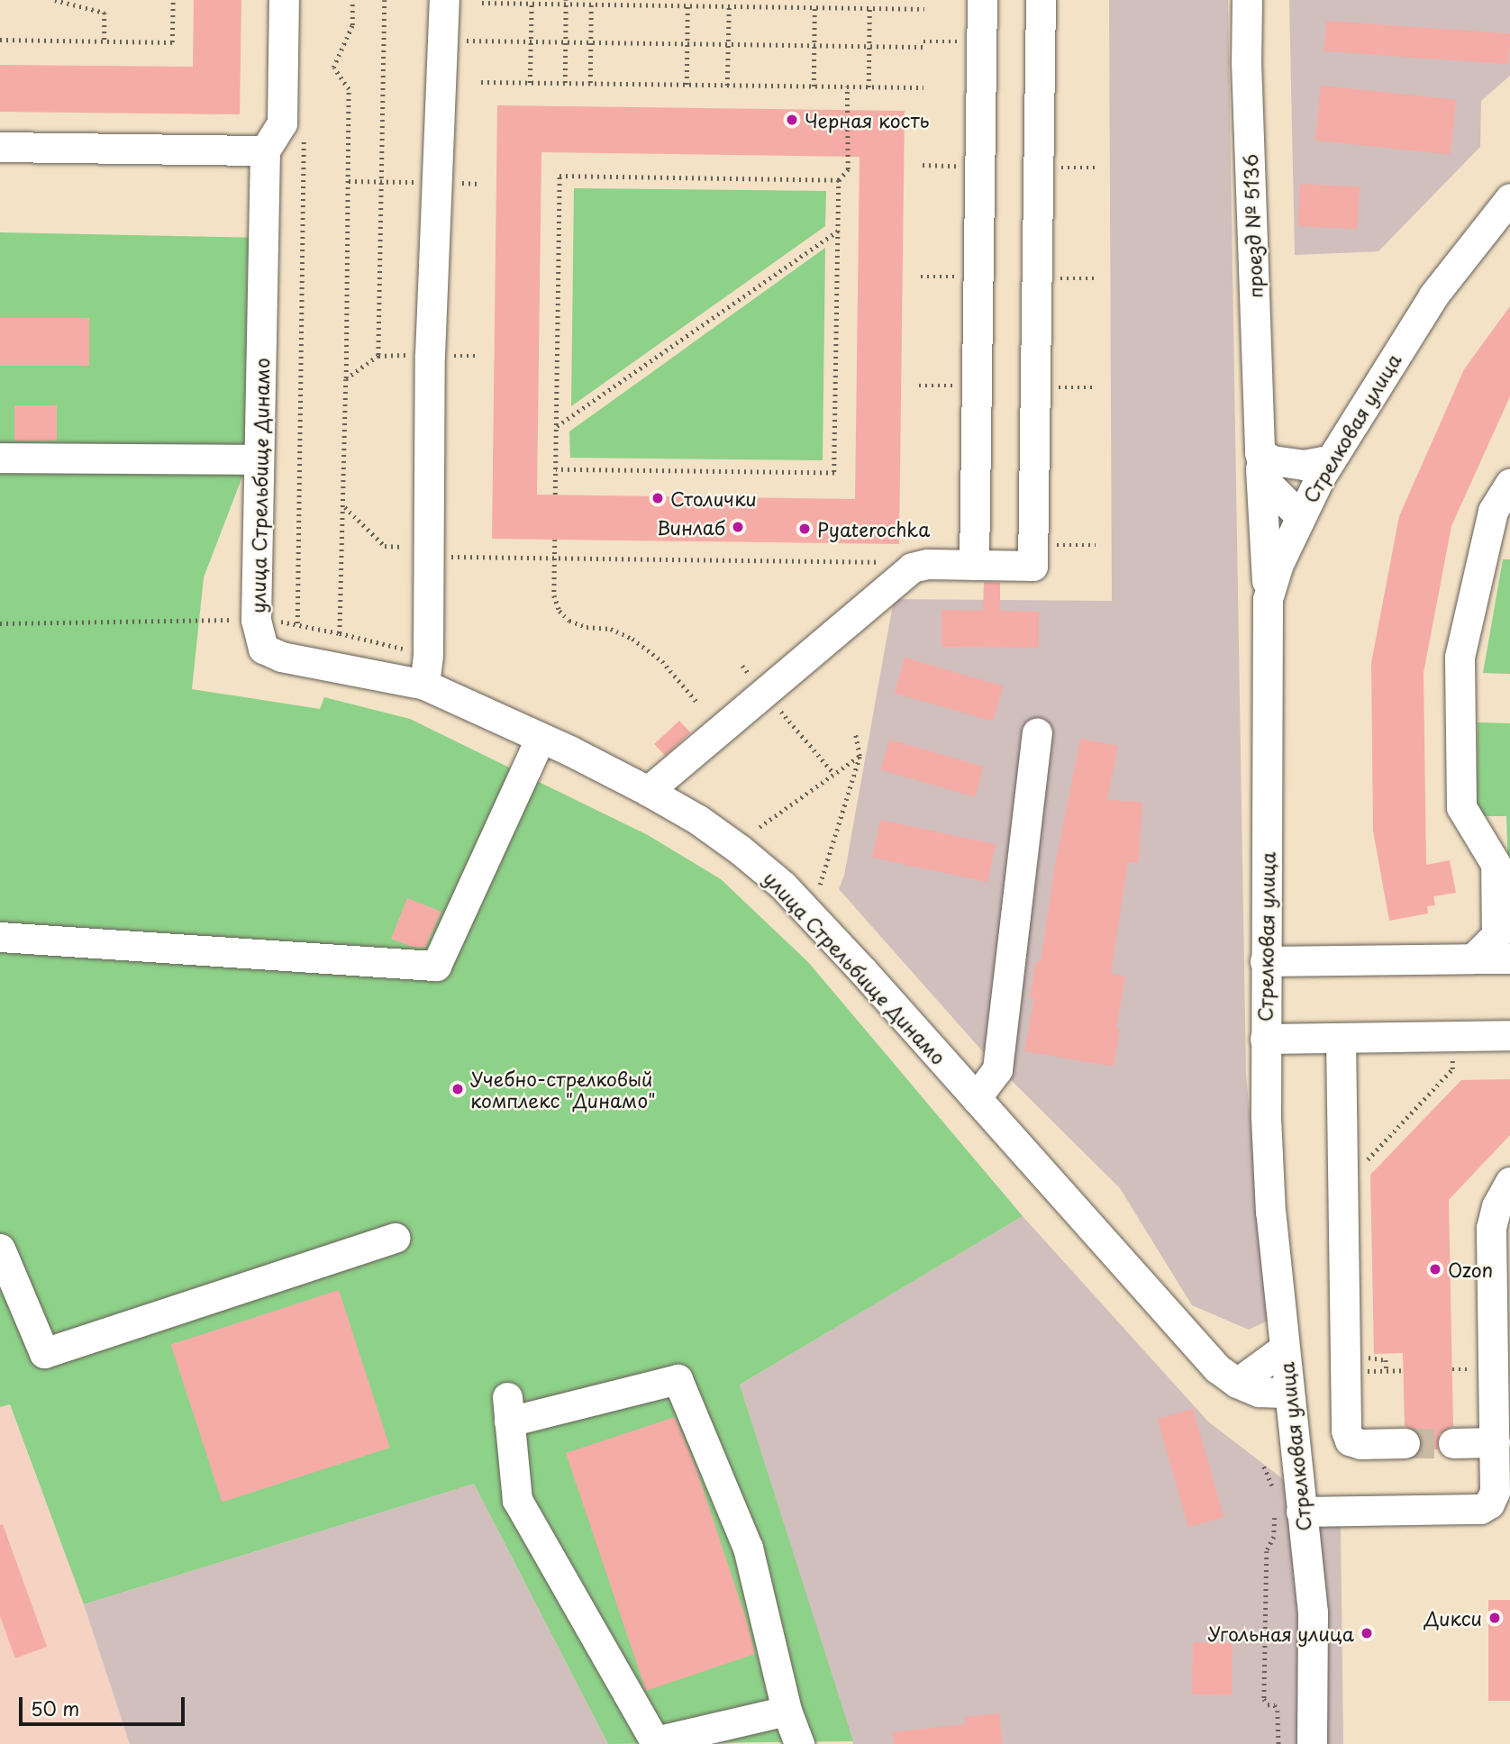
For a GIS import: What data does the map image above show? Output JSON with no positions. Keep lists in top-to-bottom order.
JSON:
{
  "streets": {
    "street": ["проезд № 5136", "Стрелковая улица", "улица Стрельбище Динамо"]
  },
  "crossings": [
    ["проезд № 5136", "Стрелковая улица"],
    ["Стрелковая улица", "улица Стрельбище Динамо"]
  ],
  "places": [
    "Черная кость",
    "Столички",
    "Винлаб",
    "Pyaterochka",
    "Учебно-стрелковый комплекс \"Динамо\"",
    "Ozon",
    "Дикси",
    "Угольная улица"
  ],
  "scale_bar": "50 m"
}
